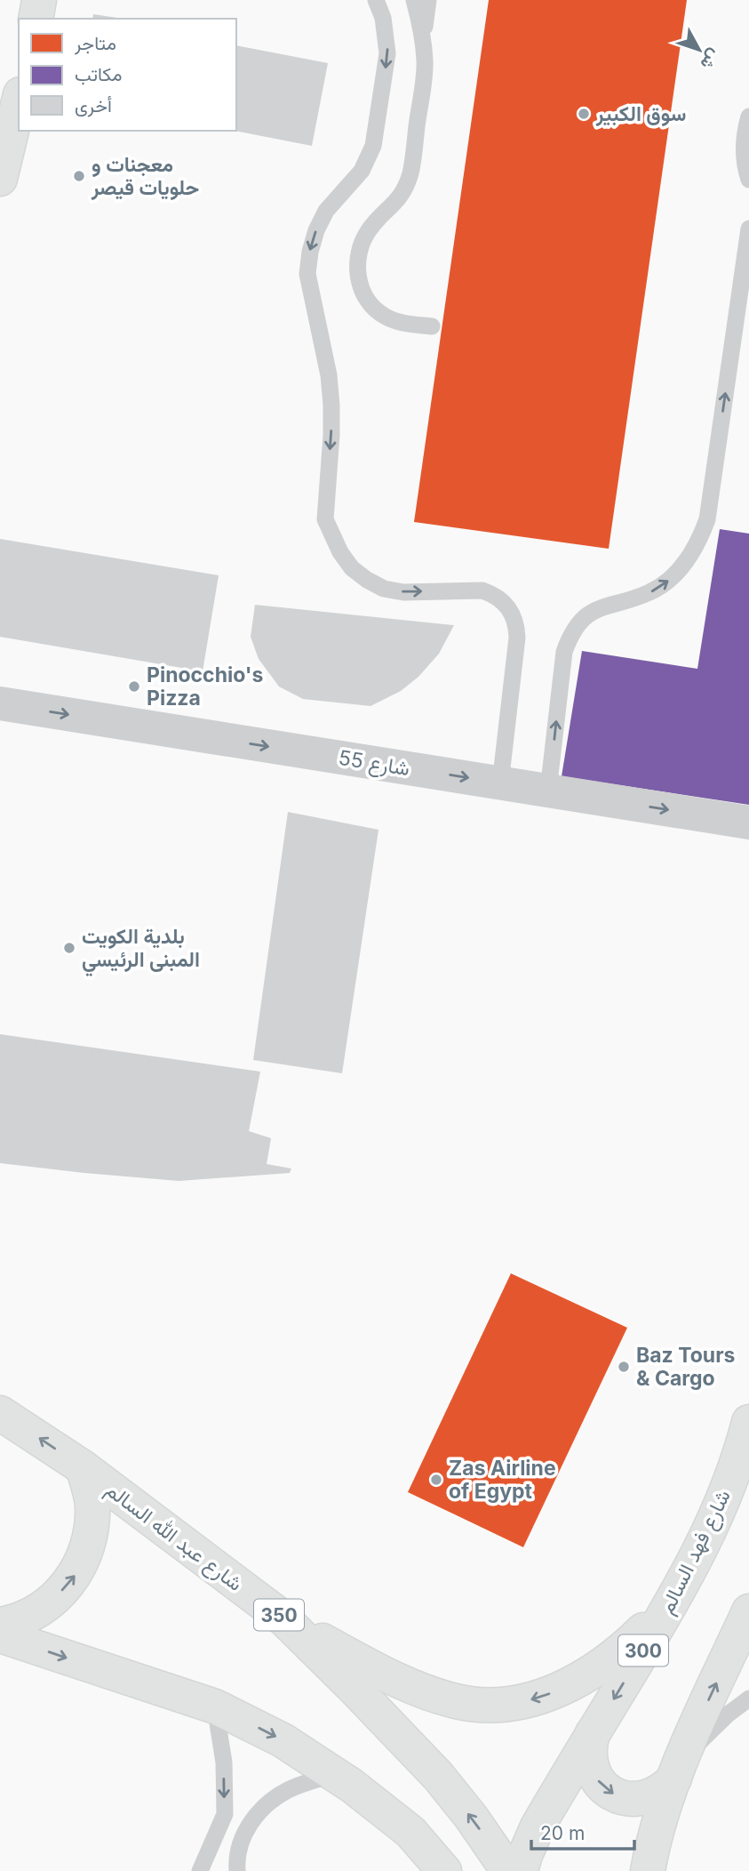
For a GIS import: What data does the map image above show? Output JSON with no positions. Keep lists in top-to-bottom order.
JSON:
{
  "streets": {
    "main road": [
      "شارع عبد الله السالم",
      "شارع فهد السالم",
      "350",
      "300"
    ],
    "street": ["شارع 55"]
  },
  "one_way": ["شارع 55"],
  "places": [
    "سوق الكبير",
    "معجنات و حلويات قيصر",
    "Pinocchio's Pizza",
    "بلدية الكويت المبنى الرئيسي",
    "Baz Tours & Cargo",
    "Zas Airline of Egypt"
  ],
  "legend": ["متاجر", "مكاتب", "أخرى"],
  "scale_bar": "20 m",
  "north": "bottom right"
}
